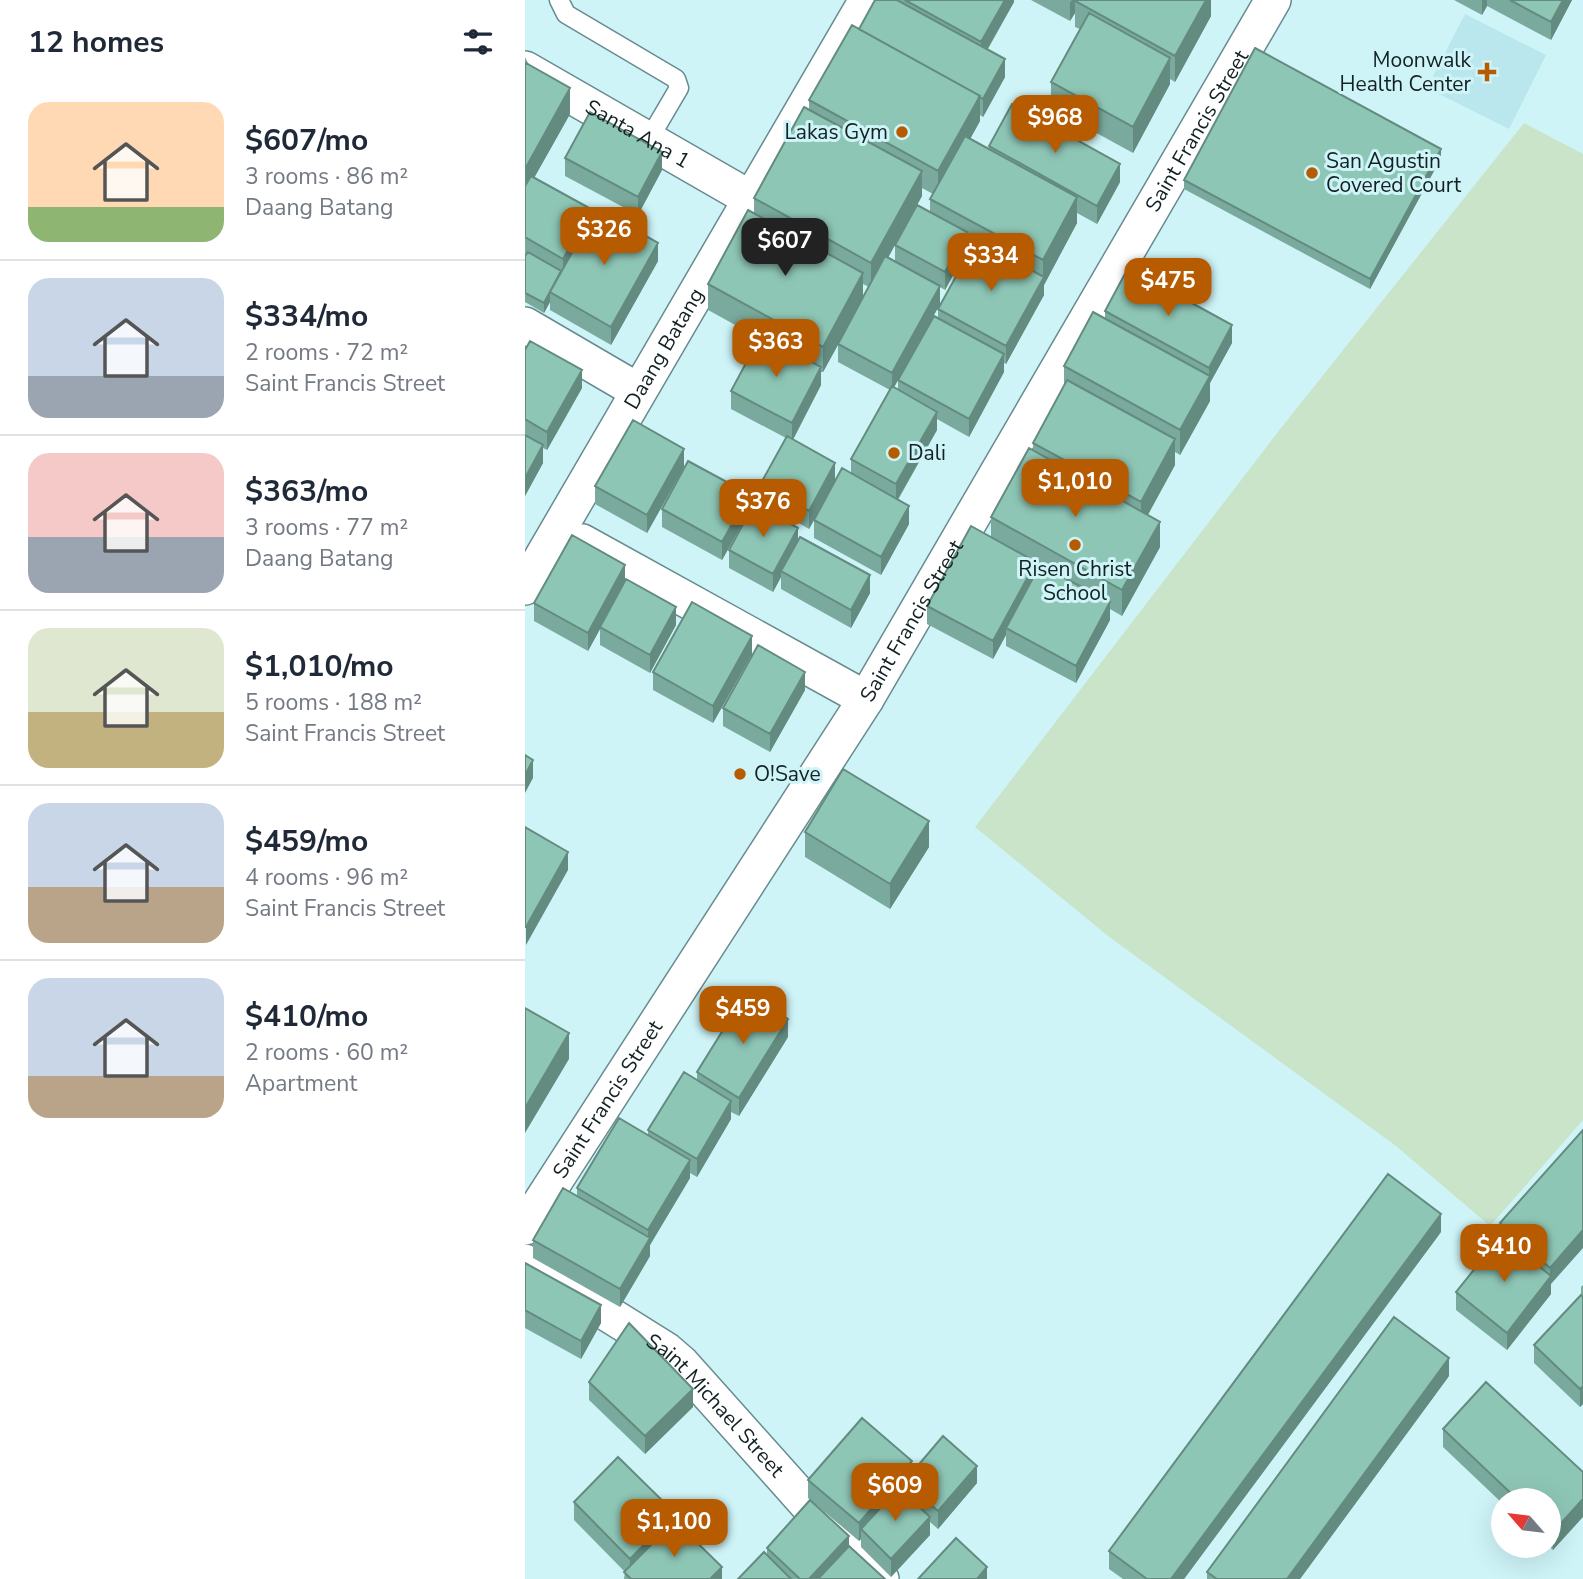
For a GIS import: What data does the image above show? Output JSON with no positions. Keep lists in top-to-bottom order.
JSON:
{
  "streets": {
    "street": [
      "Saint Francis Street",
      "Santa Ana 1",
      "Daang Batang",
      "Saint Michael Street"
    ]
  },
  "crossings": [
    ["Santa Ana 1", "Daang Batang"]
  ],
  "places": {
    "health": ["Moonwalk Health Center"],
    "other": [
      "Lakas Gym",
      "San Agustin Covered Court",
      "Dali",
      "Risen Christ School",
      "O!Save"
    ]
  },
  "north": "top left",
  "page": {
    "heading": "12 homes",
    "list": [
      {
        "name": "$607/mo",
        "note": "3 rooms · 86 m² · Daang Batang"
      },
      {
        "name": "$334/mo",
        "note": "2 rooms · 72 m² · Saint Francis Street"
      },
      {
        "name": "$363/mo",
        "note": "3 rooms · 77 m² · Daang Batang"
      },
      {
        "name": "$1,010/mo",
        "note": "5 rooms · 188 m² · Saint Francis Street"
      },
      {
        "name": "$459/mo",
        "note": "4 rooms · 96 m² · Saint Francis Street"
      },
      {
        "name": "$410/mo",
        "note": "2 rooms · 60 m² · Apartment"
      }
    ],
    "price": [
      "$968",
      "$326",
      "$607",
      "$334",
      "$475",
      "$363",
      "$1,010",
      "$376",
      "$459",
      "$410",
      "$609",
      "$1,100"
    ]
  }
}
